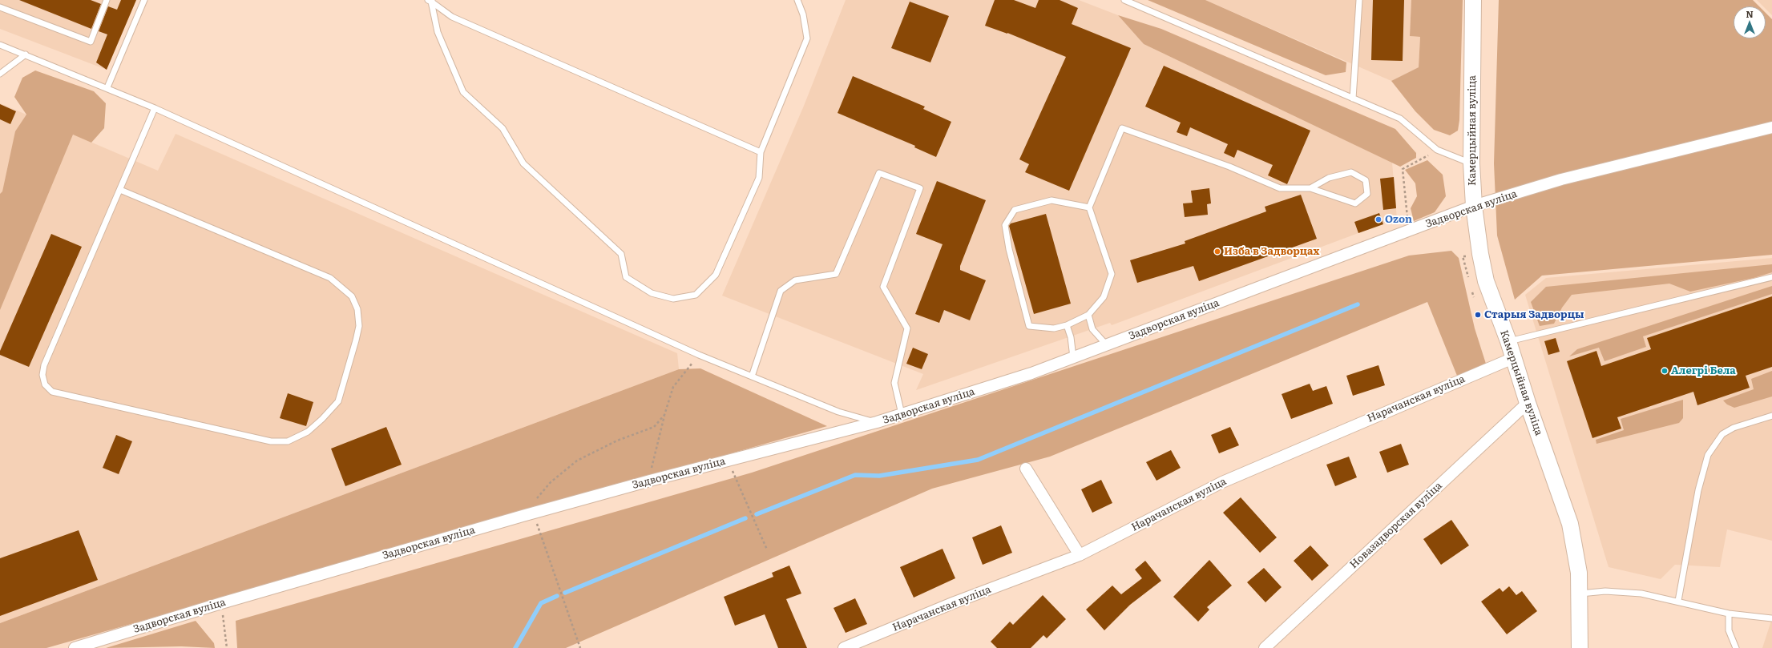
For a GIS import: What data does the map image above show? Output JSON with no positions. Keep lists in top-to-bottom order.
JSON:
{
  "streets": {
    "main road": ["Камерцыйная вуліца"],
    "street": ["Задворская вуліца", "Нарачанская вуліца", "Новазадворская вуліца"]
  },
  "crossings": [
    ["Камерцыйная вуліца", "Задворская вуліца"],
    ["Камерцыйная вуліца", "Нарачанская вуліца"],
    ["Камерцыйная вуліца", "Новазадворская вуліца"]
  ],
  "places": [
    "Ozon",
    "Изба в Задворцах",
    "Старыя Задворцы",
    "Алегрі Бела"
  ],
  "north": "top"
}
